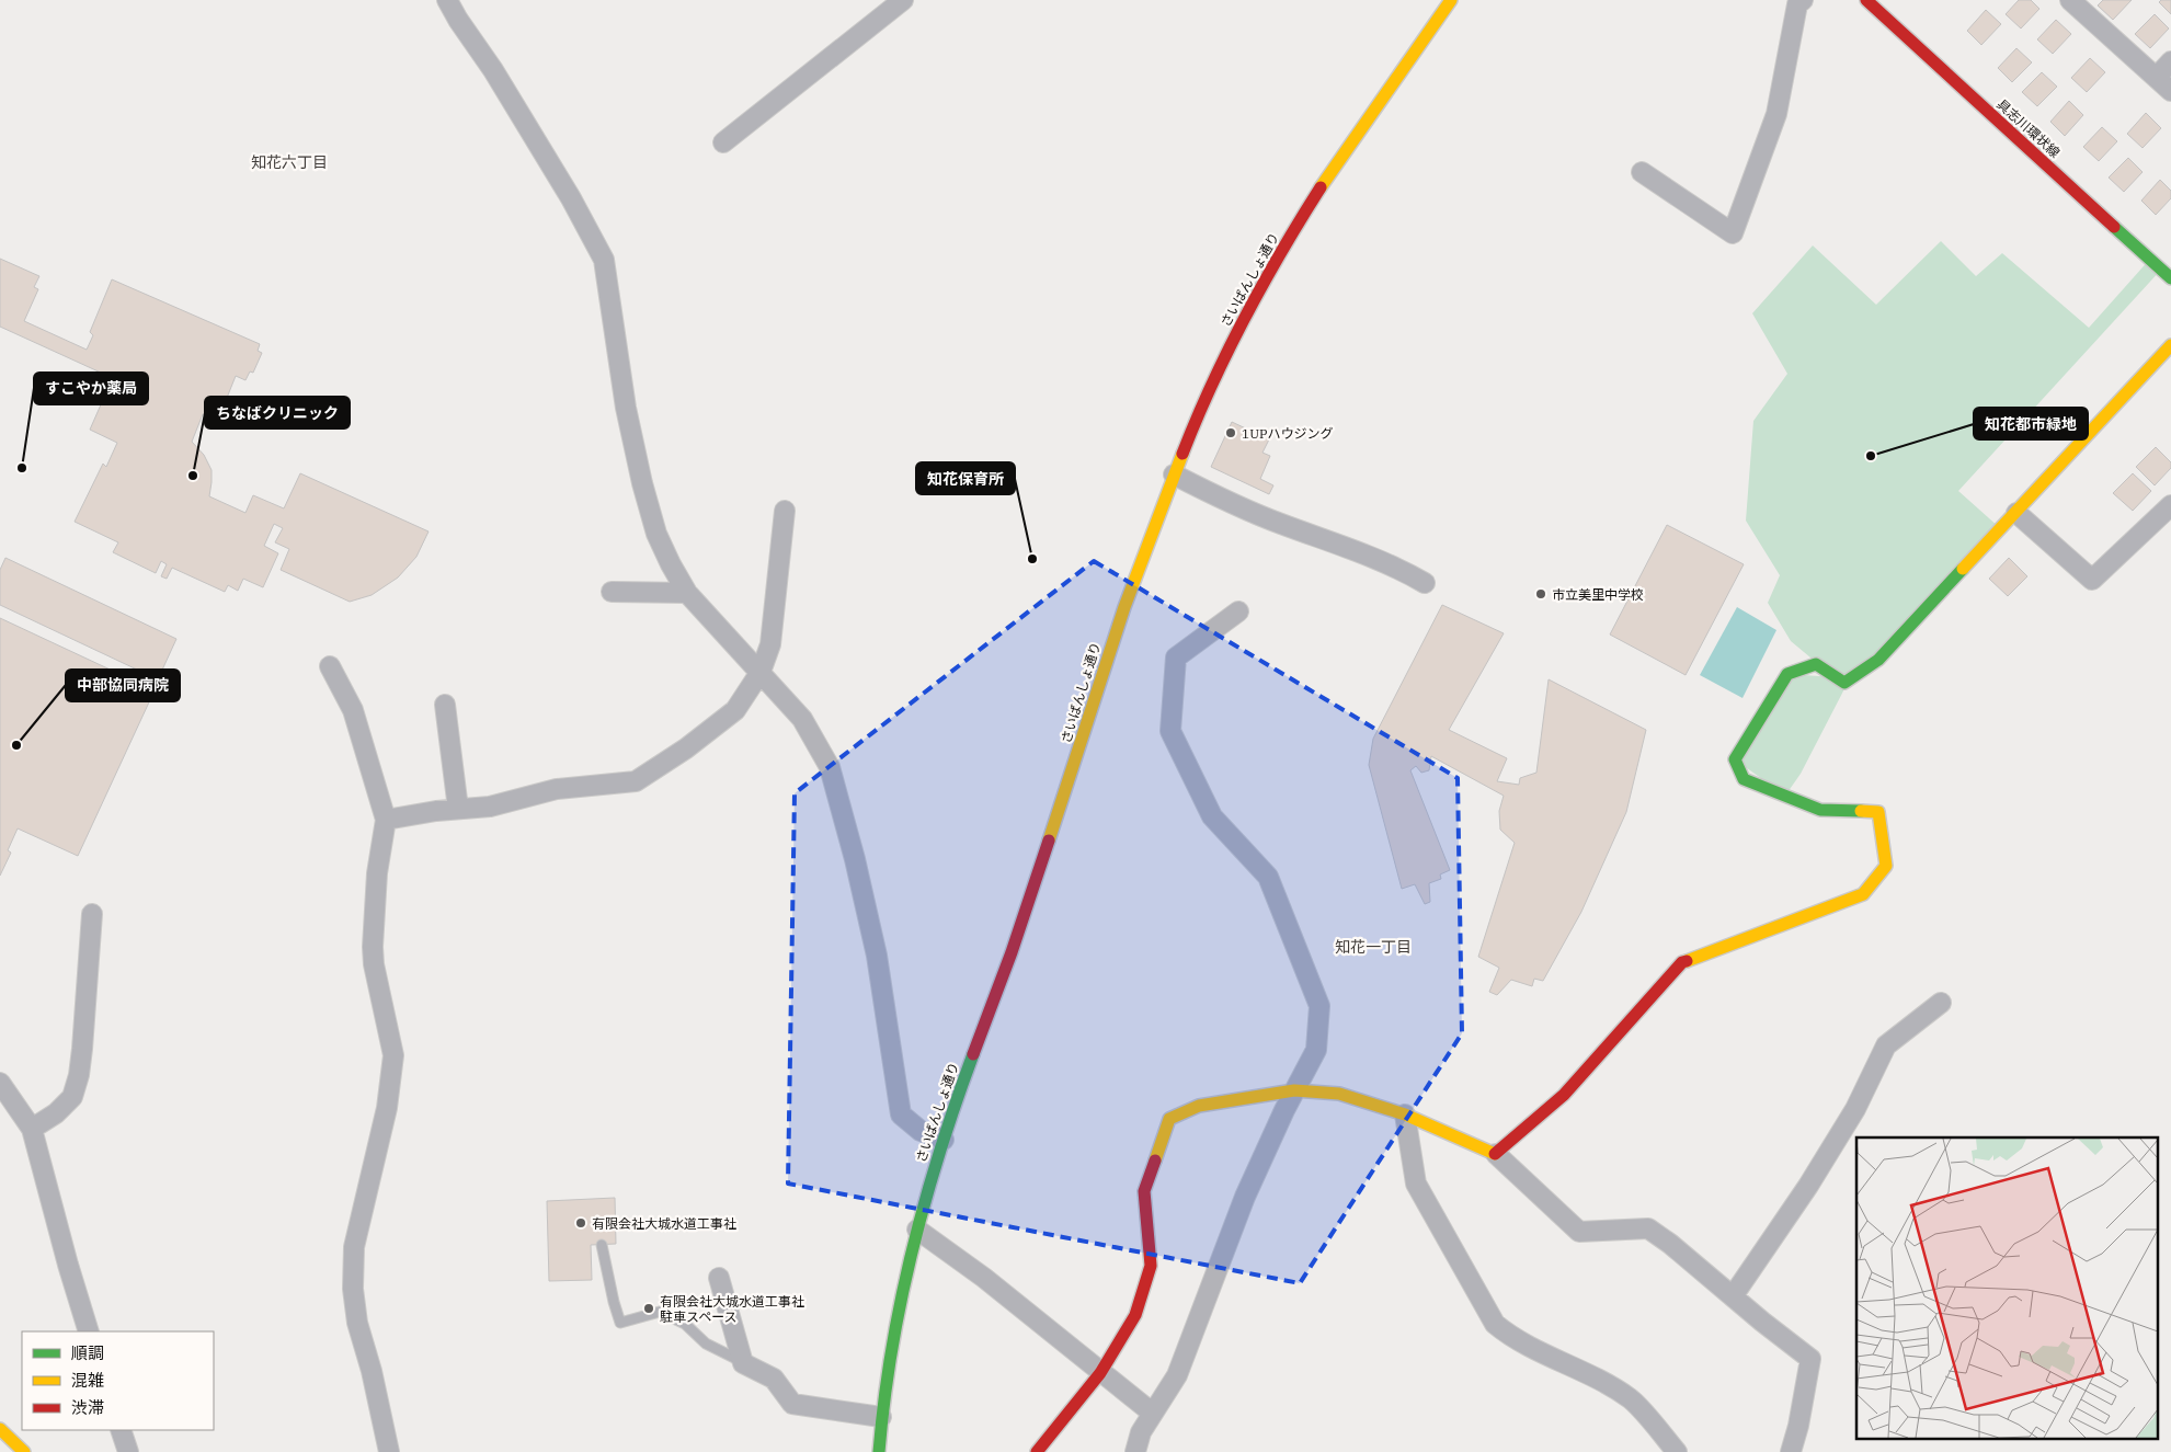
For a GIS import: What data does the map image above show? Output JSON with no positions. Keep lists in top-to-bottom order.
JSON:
{
  "streets": {
    "main road": ["具志川環状線", "さいばんしょ通り"]
  },
  "districts": ["知花六丁目", "知花一丁目"],
  "places": [
    "1UPハウジング",
    "知花都市緑地",
    "すこやか薬局",
    "ちなばクリニック",
    "知花保育所",
    "市立美里中学校",
    "中部協同病院",
    "有限会社大城水道工事社",
    "有限会社大城水道工事社 駐車スペース"
  ],
  "legend": ["順調", "混雑", "渋滞"]
}
